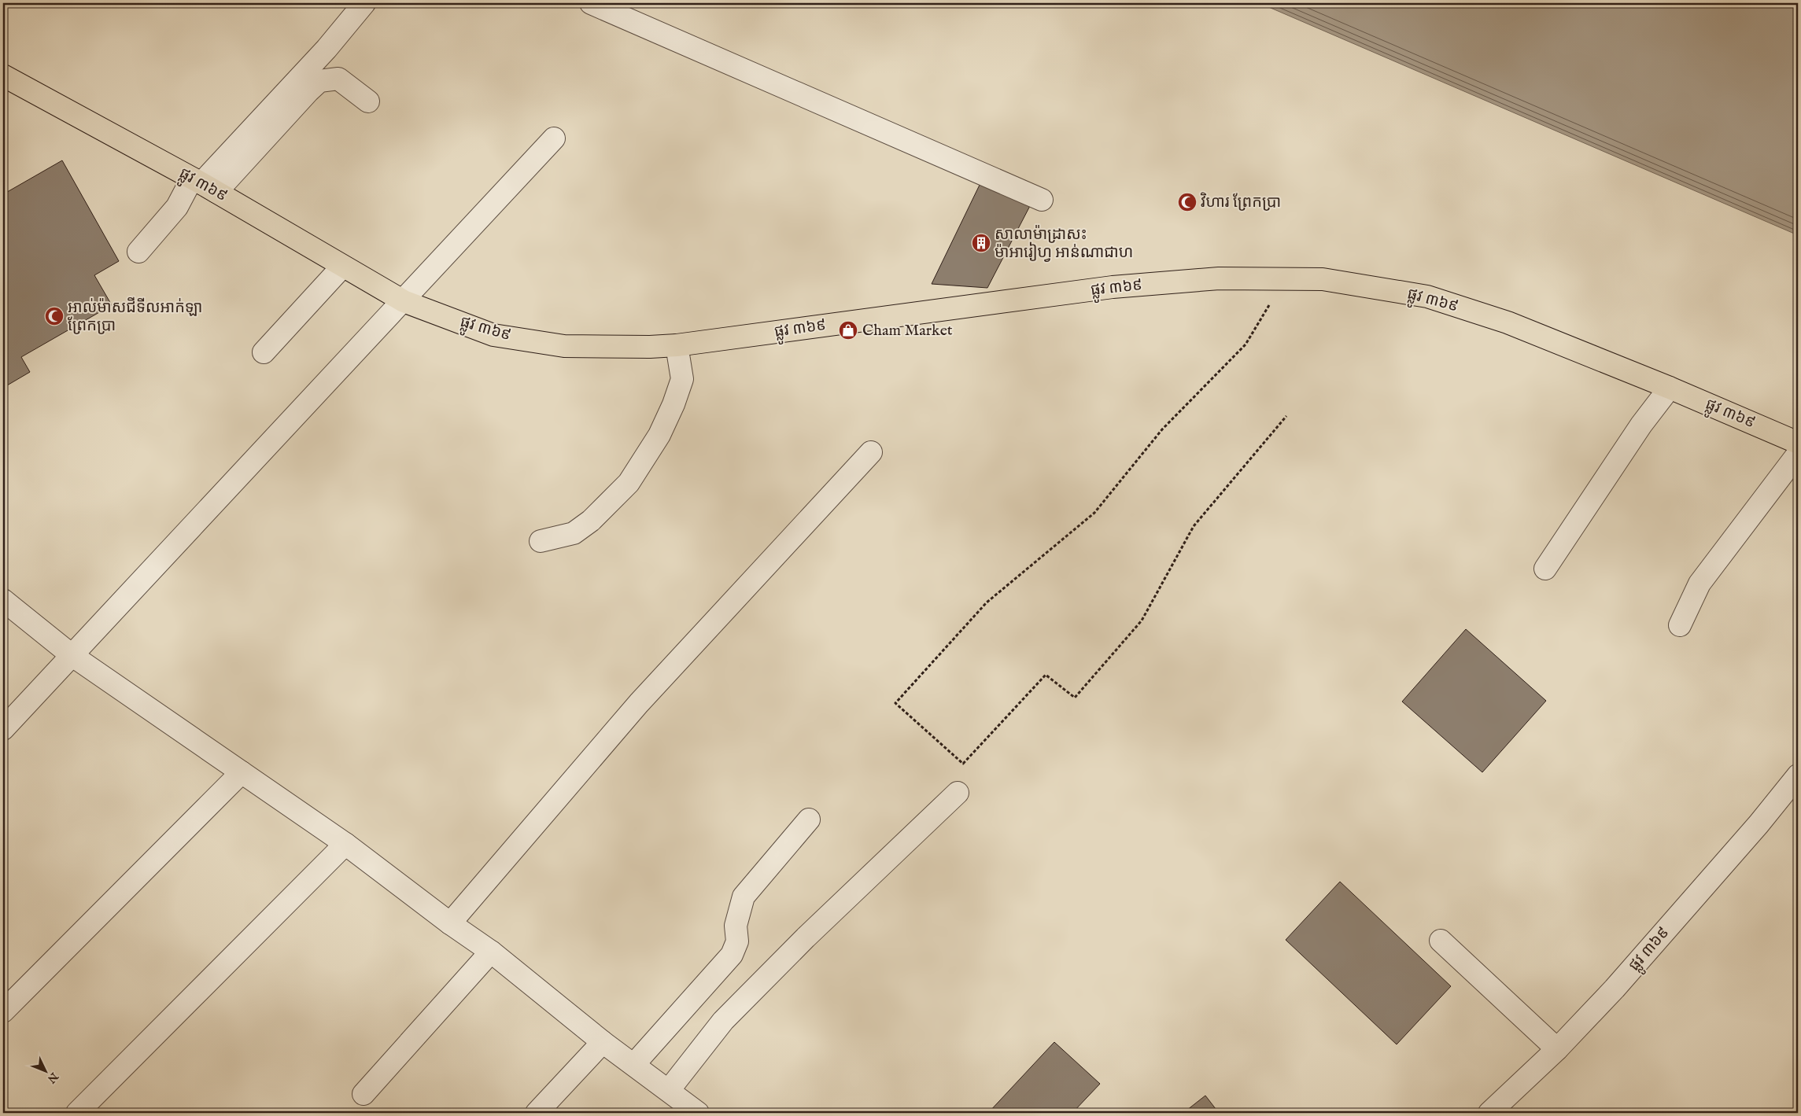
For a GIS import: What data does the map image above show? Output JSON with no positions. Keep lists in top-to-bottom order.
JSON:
{
  "streets": {
    "main road": ["ផ្លូវ ៣៦៩"]
  },
  "places": {
    "mosque": ["វិហារ ព្រែកប្រា", "អាល់ម៉ាសជីទីលអាក់ឡា ព្រែកប្រា"],
    "building": ["សាលាម៉ាដ្រាសះ ម៉ាអារៀហ្វ អាន់ណាជាហ"],
    "shop": ["Cham Market"]
  },
  "north": "bottom right"
}
